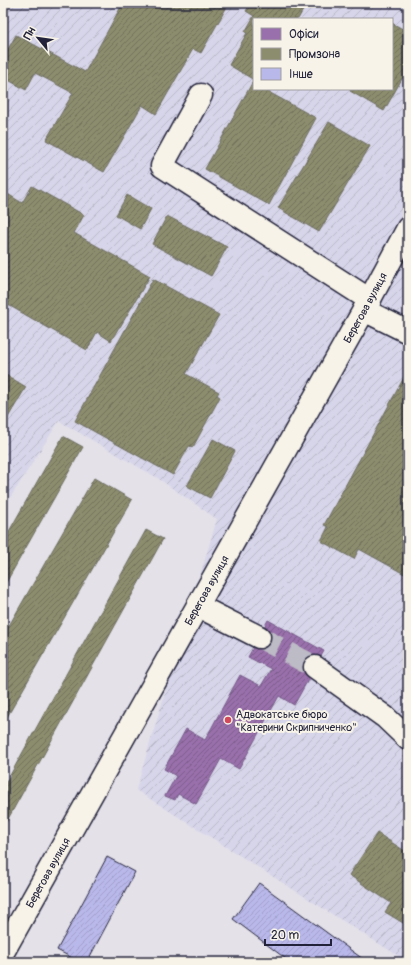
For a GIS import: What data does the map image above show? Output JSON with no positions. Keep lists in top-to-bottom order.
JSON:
{
  "streets": {
    "street": ["Берегова вулиця"]
  },
  "places": ["Адвокатське бюро \"Катерини Скрипниченко\""],
  "legend": ["Офіси", "Промзона", "Інше"],
  "scale_bar": "20 m",
  "north": "top left"
}
